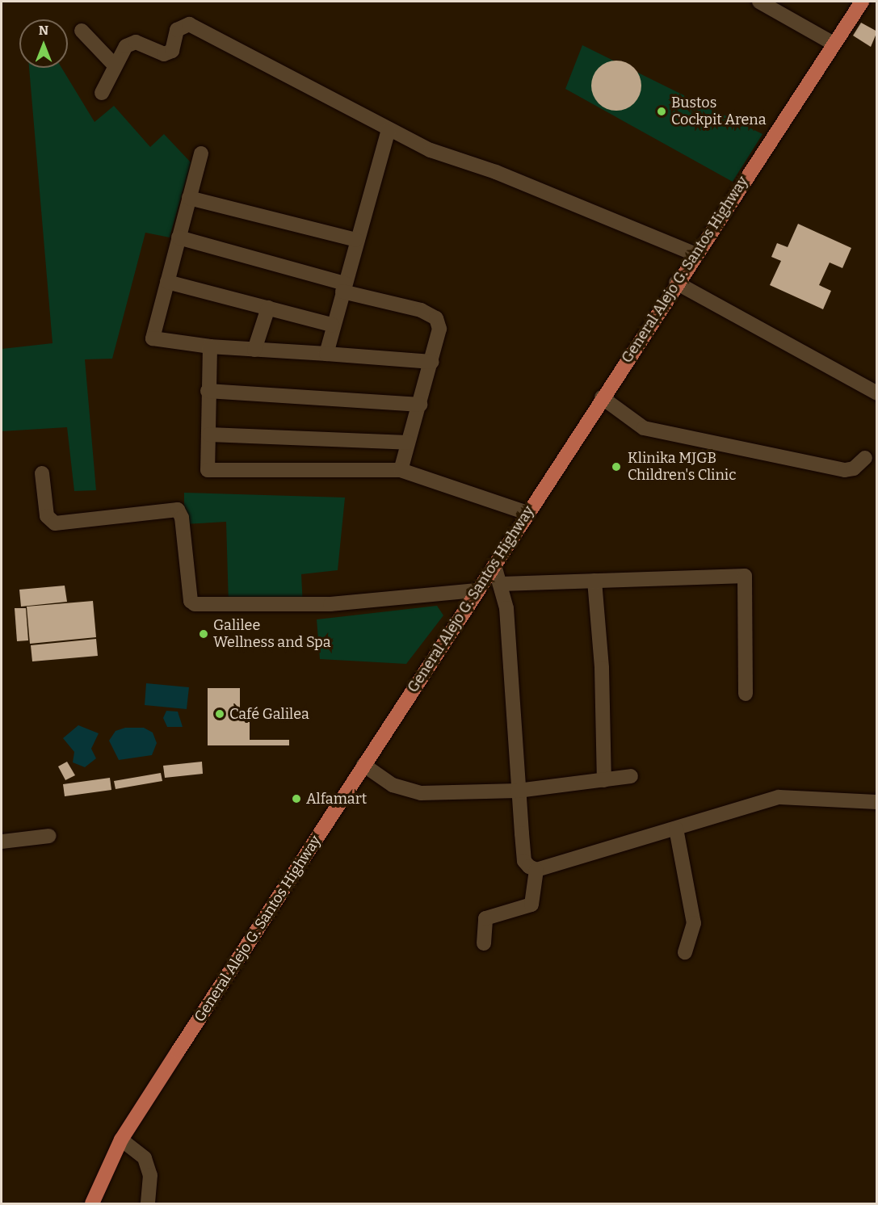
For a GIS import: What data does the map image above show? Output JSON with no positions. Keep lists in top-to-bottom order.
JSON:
{
  "streets": {
    "main road": ["General Alejo G. Santos Highway"]
  },
  "places": [
    "Bustos Cockpit Arena",
    "Klinika MJGB Children's Clinic",
    "Galilee Wellness and Spa",
    "Café Galilea",
    "Alfamart"
  ],
  "north": "top"
}
